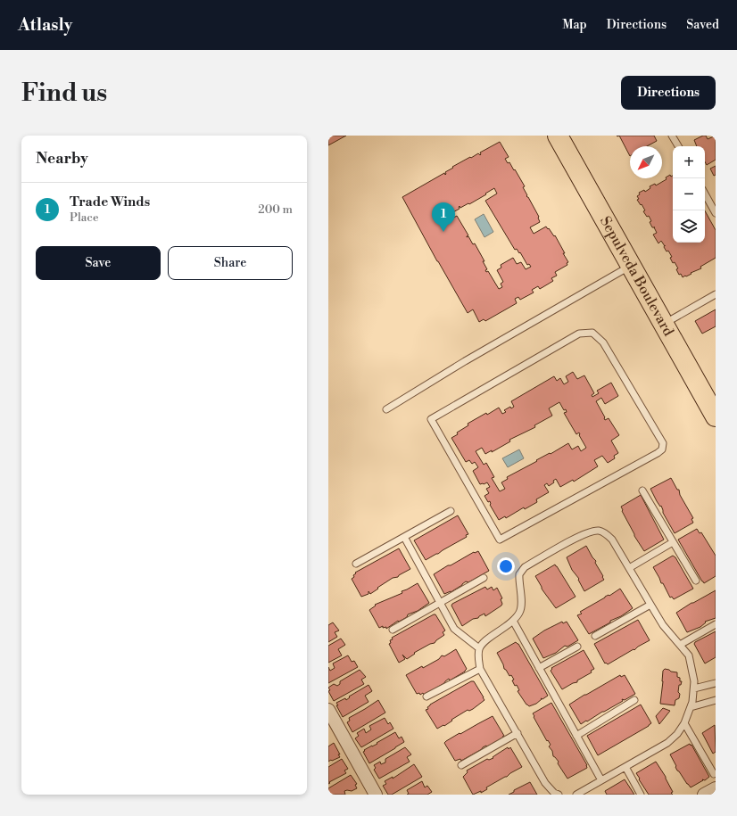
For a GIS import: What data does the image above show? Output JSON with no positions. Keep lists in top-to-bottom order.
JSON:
{
  "streets": {
    "main road": ["Sepulveda Boulevard"]
  },
  "north": "bottom left",
  "page": {
    "header": "Atlasly",
    "nav": ["Map", "Directions", "Saved"],
    "buttons": [
      "Directions",
      ["Save", "Share"]
    ],
    "title": "Find us",
    "heading": "Nearby",
    "map_buttons": ["+", "−"],
    "list": [
      {
        "mark": "1",
        "name": "Trade Winds",
        "note": "Place",
        "value": "200 m"
      }
    ],
    "pins": "1"
  }
}
